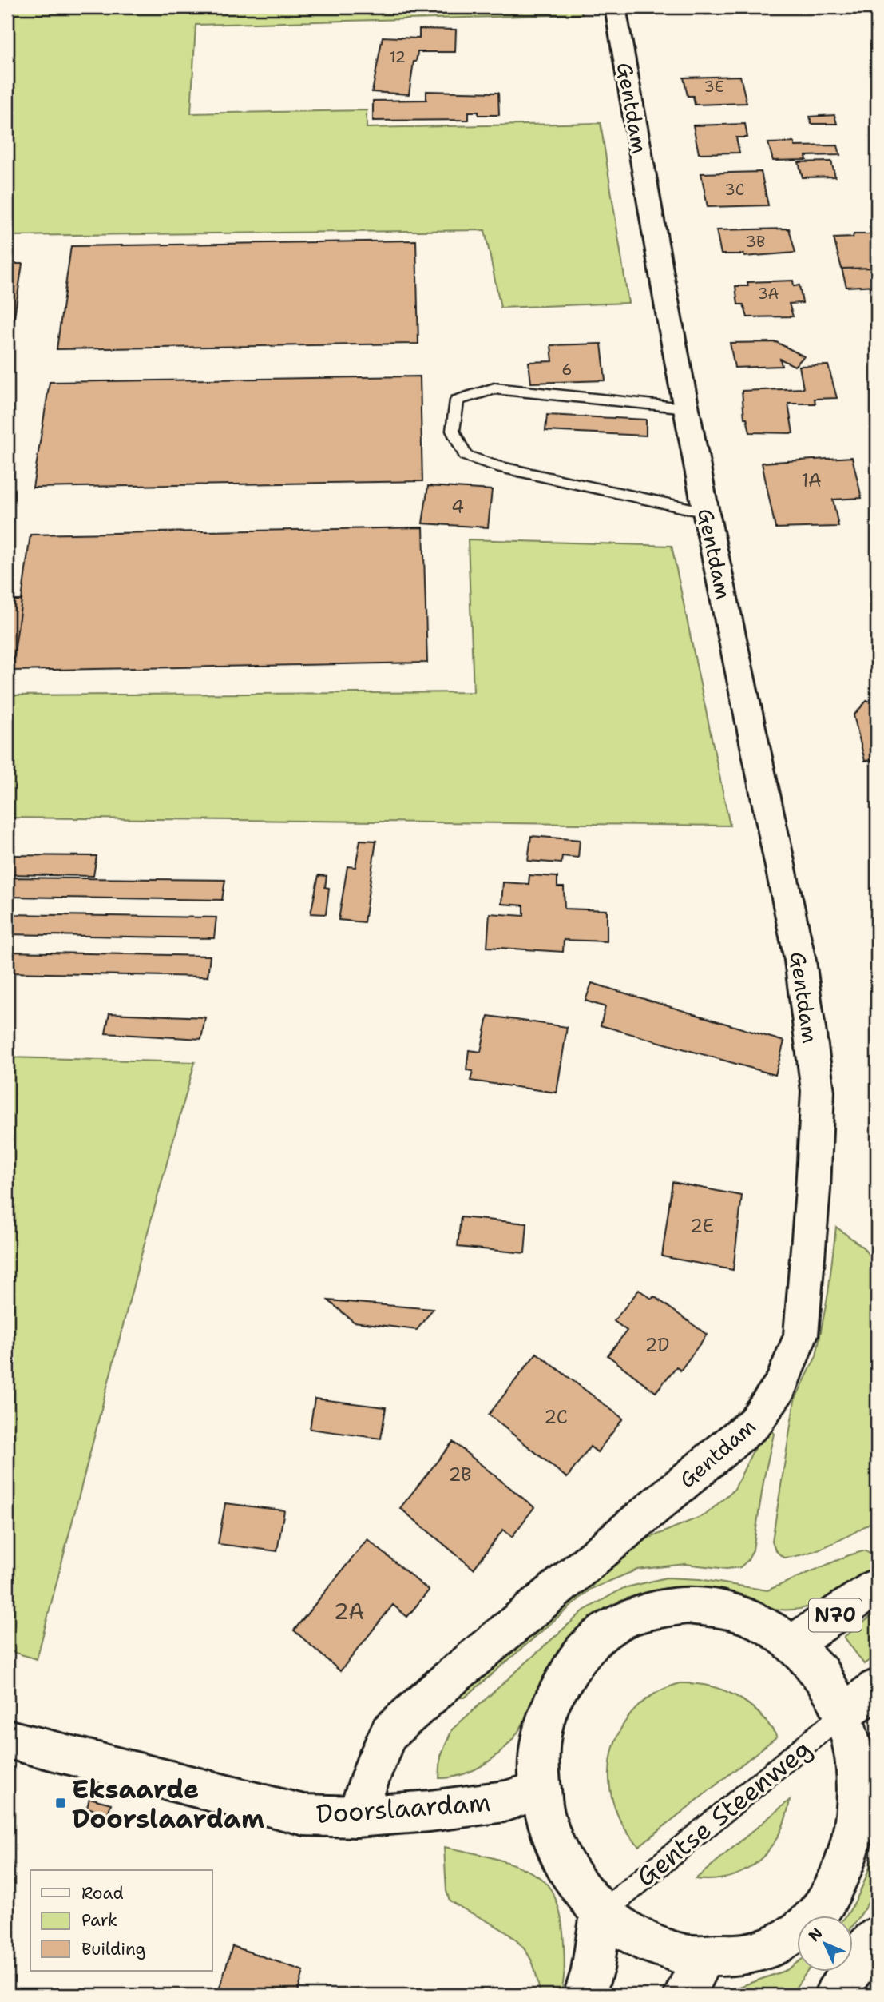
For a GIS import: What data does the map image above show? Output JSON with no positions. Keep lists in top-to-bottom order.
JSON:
{
  "streets": {
    "street": [
      "Gentdam",
      "N70",
      "Doorslaardam",
      "Gentse Steenweg"
    ]
  },
  "crossings": [
    ["Gentdam", "Doorslaardam"]
  ],
  "places": {
    "transit": ["Eksaarde Doorslaardam"]
  },
  "house_numbers": [
    "12",
    "3E",
    "3C",
    "3B",
    "3A",
    "6",
    "1A",
    "4",
    "2E",
    "2D",
    "2C",
    "2B",
    "2A"
  ],
  "legend": ["Road", "Park", "Building"],
  "north": "top left"
}
